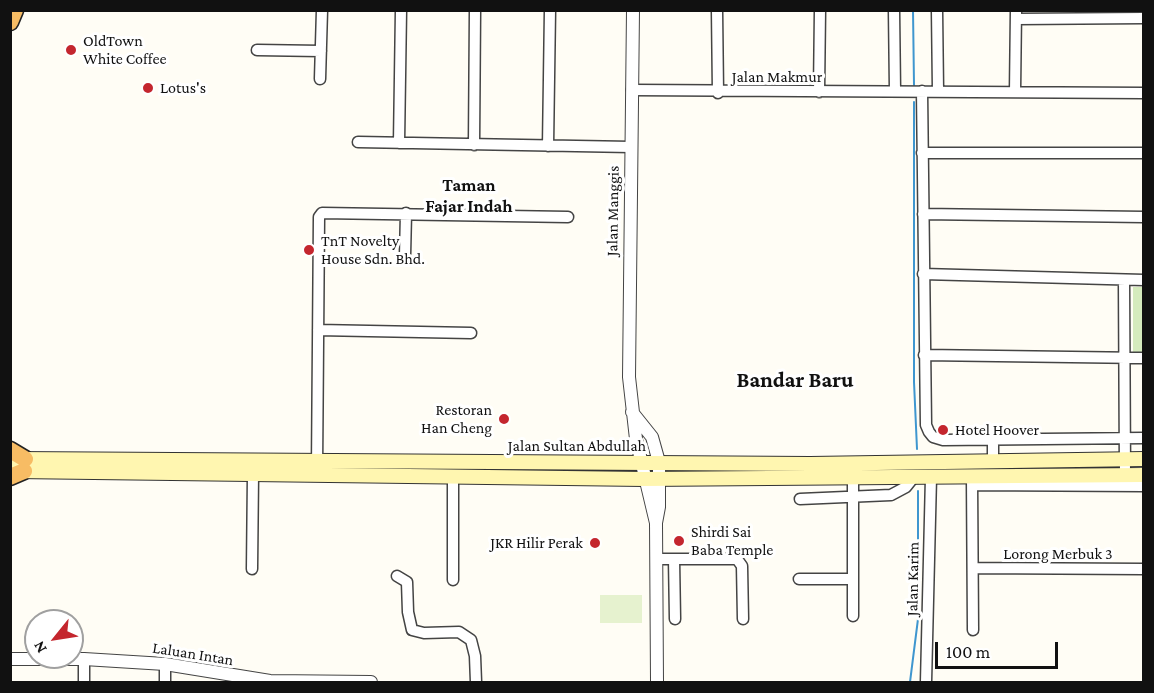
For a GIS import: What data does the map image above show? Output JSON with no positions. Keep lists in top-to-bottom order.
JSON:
{
  "streets": {
    "main road": ["Jalan Sultan Abdullah"],
    "street": [
      "Jalan Makmur",
      "Jalan Manggis",
      "Lorong Merbuk 3",
      "Jalan Karim",
      "Laluan Intan"
    ]
  },
  "crossings": [
    ["Jalan Makmur", "Jalan Manggis"],
    ["Jalan Manggis", "Jalan Sultan Abdullah"],
    ["Jalan Sultan Abdullah", "Jalan Karim"]
  ],
  "districts": ["Taman Fajar Indah", "Bandar Baru"],
  "places": [
    "OldTown White Coffee",
    "Lotus's",
    "TnT Novelty House Sdn. Bhd.",
    "Restoran Han Cheng",
    "Hotel Hoover",
    "Shirdi Sai Baba Temple",
    "JKR Hilir Perak"
  ],
  "scale_bar": "100 m",
  "north": "bottom left"
}
